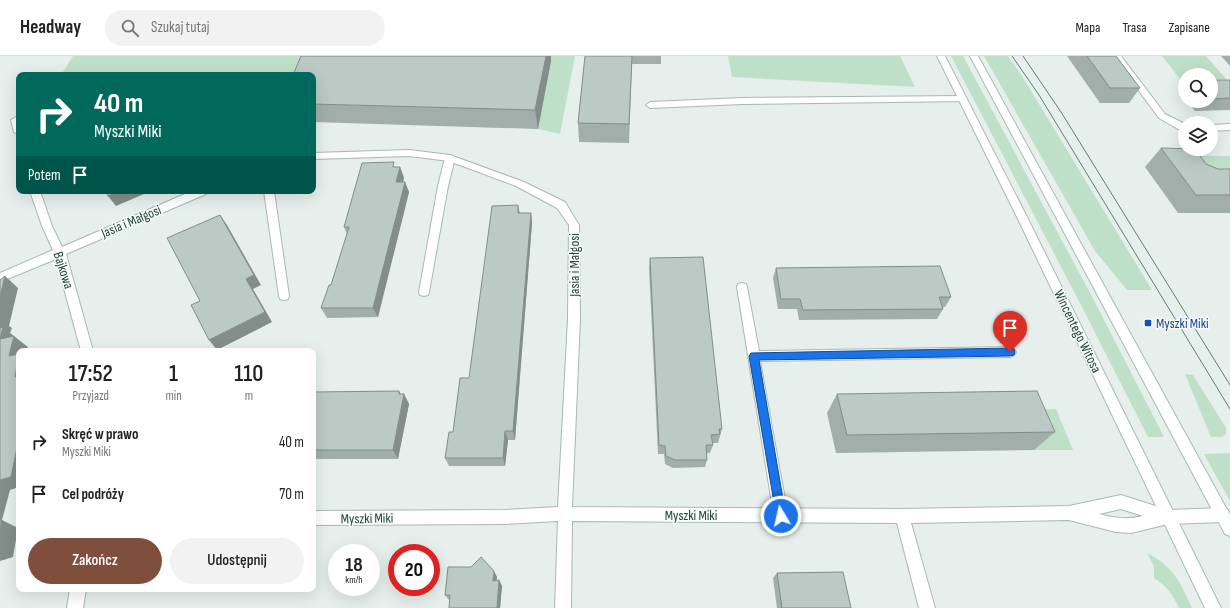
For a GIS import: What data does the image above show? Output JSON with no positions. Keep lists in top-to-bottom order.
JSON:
{
  "streets": {
    "street": [
      "Jasia i Małgosi",
      "Bajkowa",
      "Wincentego Witosa",
      "Myszki Miki"
    ]
  },
  "crossings": [
    ["Jasia i Małgosi", "Bajkowa"],
    ["Jasia i Małgosi", "Myszki Miki"],
    ["Wincentego Witosa", "Myszki Miki"]
  ],
  "places": {
    "transit": ["Myszki Miki"]
  },
  "page": {
    "header": "Headway",
    "search": "Szukaj tutaj",
    "nav": ["Mapa", "Trasa", "Zapisane"],
    "turn": ["40 m", "Myszki Miki"],
    "then": "Potem",
    "eta": [
      "17:52",
      "Przyjazd",
      "1",
      "min",
      "110",
      "m"
    ],
    "list": [
      {
        "name": "Skręć w prawo",
        "note": "Myszki Miki",
        "value": "40 m"
      },
      {
        "name": "Cel podróży",
        "value": "70 m"
      }
    ],
    "buttons": ["Zakończ", "Udostępnij"],
    "speed": "18 km/h",
    "limit": "20"
  }
}
